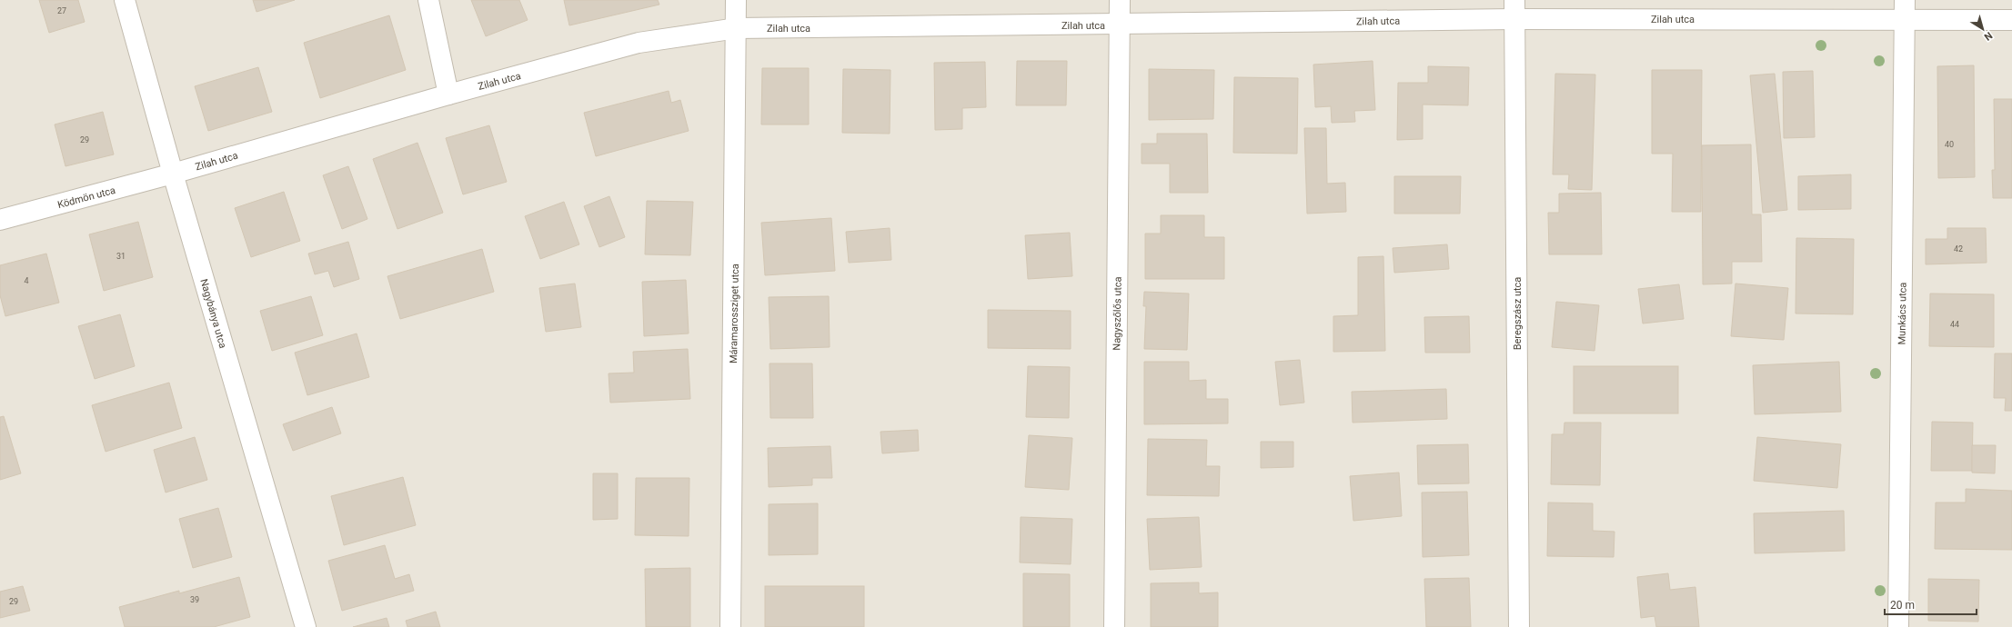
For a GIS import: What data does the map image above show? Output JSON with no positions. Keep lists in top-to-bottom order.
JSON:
{
  "streets": {
    "street": [
      "Zilah utca",
      "Ködmön utca",
      "Nagybánya utca",
      "Máramarossziget utca",
      "Nagyszőlős utca",
      "Beregszász utca",
      "Munkács utca"
    ]
  },
  "crossings": [
    ["Zilah utca", "Ködmön utca"],
    ["Zilah utca", "Nagybánya utca"],
    ["Zilah utca", "Máramarossziget utca"],
    ["Zilah utca", "Nagyszőlős utca"],
    ["Zilah utca", "Beregszász utca"],
    ["Zilah utca", "Munkács utca"],
    ["Ködmön utca", "Nagybánya utca"]
  ],
  "house_numbers": [
    "27",
    "29",
    "40",
    "42",
    "31",
    "4",
    "44",
    "39",
    "29"
  ],
  "scale_bar": "20 m",
  "north": "bottom right"
}
